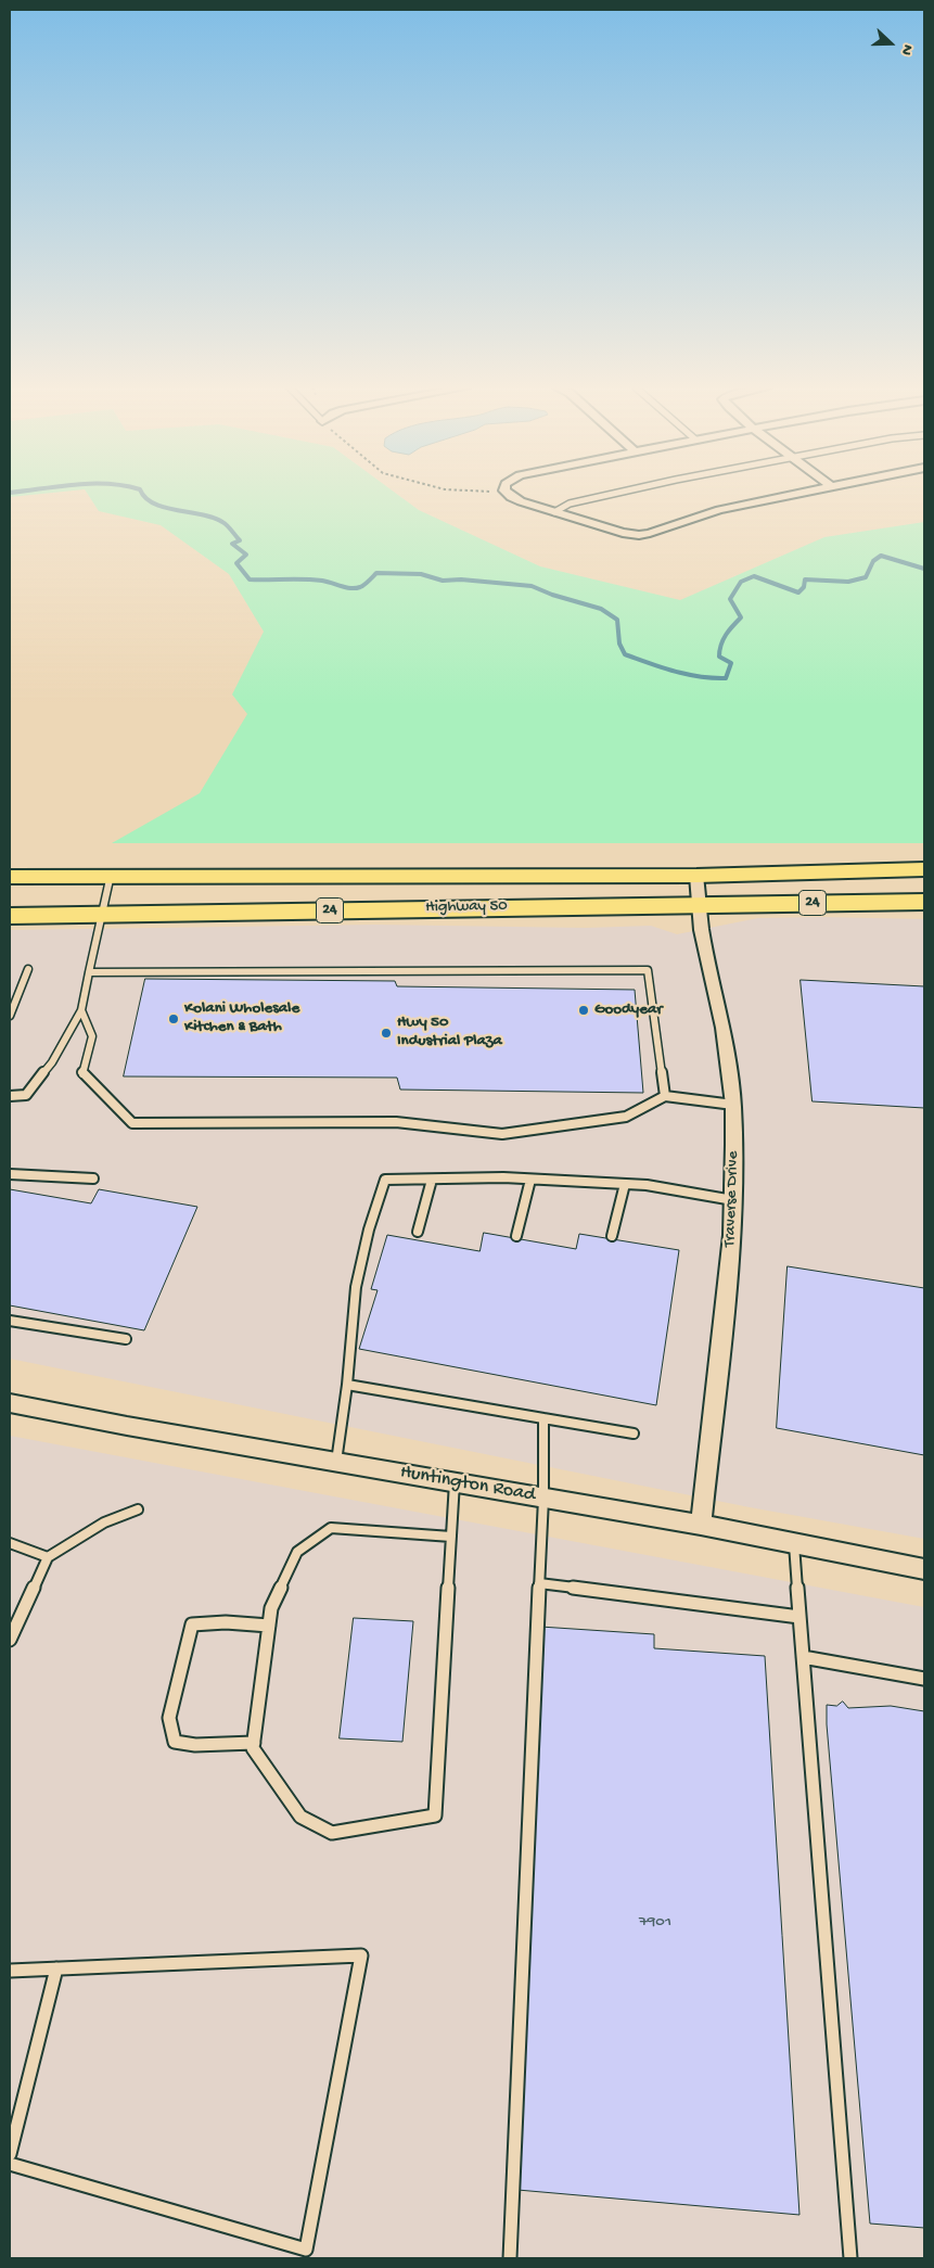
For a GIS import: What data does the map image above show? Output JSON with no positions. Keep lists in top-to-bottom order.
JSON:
{
  "streets": {
    "main road": ["24", "Highway 50"],
    "street": ["Traverse Drive", "Huntington Road"]
  },
  "crossings": [
    ["Highway 50", "Traverse Drive"],
    ["Traverse Drive", "Huntington Road"]
  ],
  "places": ["Goodyear", "Kolani Wholesale Kitchen & Bath", "Hwy 50 Industrial Plaza"],
  "house_numbers": ["7901"],
  "north": "right"
}
